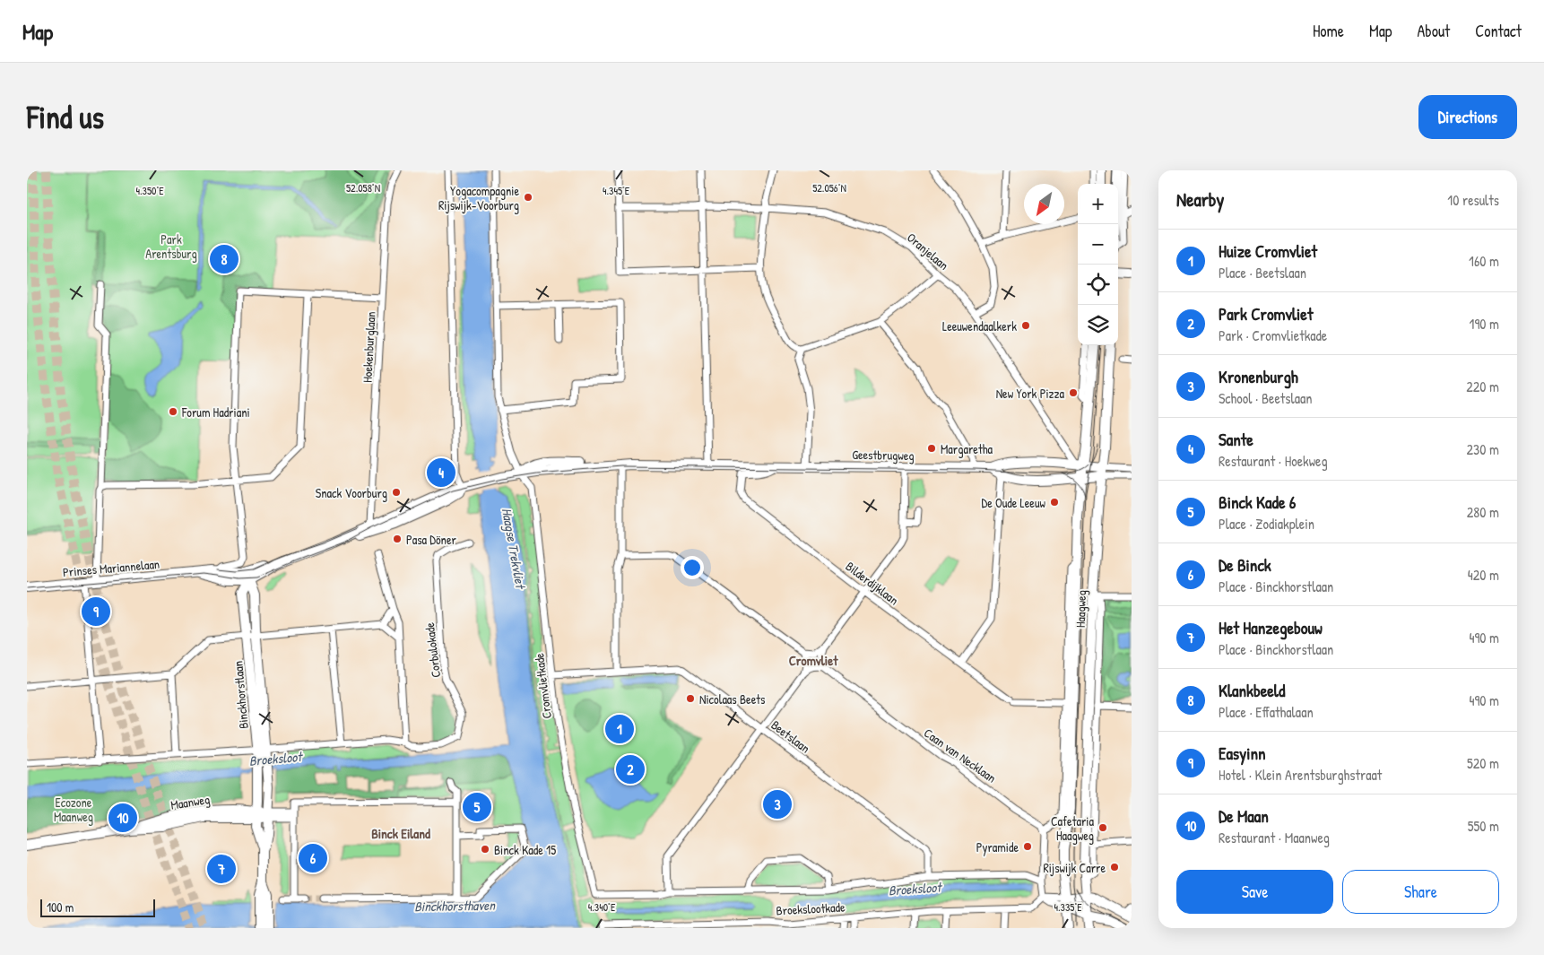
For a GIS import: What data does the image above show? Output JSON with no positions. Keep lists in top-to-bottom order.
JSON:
{
  "streets": {
    "street": [
      "Oranjelaan",
      "Hoekenburglaan",
      "Geestbrugweg",
      "Prinses Mariannelaan",
      "Bilderdijklaan",
      "Haagweg",
      "Corbulokade",
      "Cromvlietkade",
      "Binckhorstlaan",
      "Beetslaan",
      "Caan van Necklaan",
      "Maanweg",
      "Broekslootkade"
    ]
  },
  "crossings": [
    ["Oranjelaan", "Geestbrugweg"],
    ["Oranjelaan", "Haagweg"],
    ["Hoekenburglaan", "Prinses Mariannelaan"],
    ["Geestbrugweg", "Prinses Mariannelaan"],
    ["Geestbrugweg", "Bilderdijklaan"],
    ["Geestbrugweg", "Haagweg"],
    ["Geestbrugweg", "Cromvlietkade"],
    ["Prinses Mariannelaan", "Binckhorstlaan"],
    ["Bilderdijklaan", "Haagweg"],
    ["Haagweg", "Caan van Necklaan"],
    ["Corbulokade", "Binckhorstlaan"],
    ["Cromvlietkade", "Beetslaan"],
    ["Cromvlietkade", "Broekslootkade"],
    ["Binckhorstlaan", "Maanweg"],
    ["Beetslaan", "Broekslootkade"]
  ],
  "districts": ["Cromvliet", "Binck Eiland"],
  "water": ["Haagse Trekvliet", "Broeksloot", "Binckhorsthaven"],
  "parks": ["Park Arentsburg", "Ecozone Maanweg"],
  "places": [
    "Yogacompagnie Rijswijk-Voorburg",
    "Leeuwendaalkerk",
    "New York Pizza",
    "Forum Hadriani",
    "Margaretha",
    "Snack Voorburg",
    "De Oude Leeuw",
    "Pasa Döner",
    "Nicolaas Beets",
    "Cafetaria Haagweg",
    "Pyramide",
    "Binck Kade 15",
    "Rijswijk Carre"
  ],
  "scale_bar": "100 m",
  "north": "bottom left",
  "page": {
    "header": "Map",
    "nav": [
      "Home",
      "Map",
      "About",
      "Contact"
    ],
    "buttons": [
      "Directions",
      ["Save", "Share"]
    ],
    "title": "Find us",
    "heading": ["Nearby", "10 results"],
    "map_buttons": ["+", "−"],
    "list": [
      {
        "mark": "1",
        "name": "Huize Cromvliet",
        "note": "Place · Beetslaan",
        "value": "160 m"
      },
      {
        "mark": "2",
        "name": "Park Cromvliet",
        "note": "Park · Cromvlietkade",
        "value": "190 m"
      },
      {
        "mark": "3",
        "name": "Kronenburgh",
        "note": "School · Beetslaan",
        "value": "220 m"
      },
      {
        "mark": "4",
        "name": "Sante",
        "note": "Restaurant · Hoekweg",
        "value": "230 m"
      },
      {
        "mark": "5",
        "name": "Binck Kade 6",
        "note": "Place · Zodiakplein",
        "value": "280 m"
      },
      {
        "mark": "6",
        "name": "De Binck",
        "note": "Place · Binckhorstlaan",
        "value": "420 m"
      },
      {
        "mark": "7",
        "name": "Het Hanzegebouw",
        "note": "Place · Binckhorstlaan",
        "value": "490 m"
      },
      {
        "mark": "8",
        "name": "Klankbeeld",
        "note": "Place · Effathalaan",
        "value": "490 m"
      },
      {
        "mark": "9",
        "name": "Easyinn",
        "note": "Hotel · Klein Arentsburghstraat",
        "value": "520 m"
      },
      {
        "mark": "10",
        "name": "De Maan",
        "note": "Restaurant · Maanweg",
        "value": "550 m"
      }
    ],
    "pins": [
      "8",
      "4",
      "9",
      "1",
      "2",
      "3",
      "5",
      "10",
      "6",
      "7"
    ],
    "scale": "100 m"
  },
  "coordinates": [
    "52.058°N",
    "52.056°N",
    "4.345°E",
    "4.350°E",
    "4.340°E",
    "4.335°E"
  ]
}
